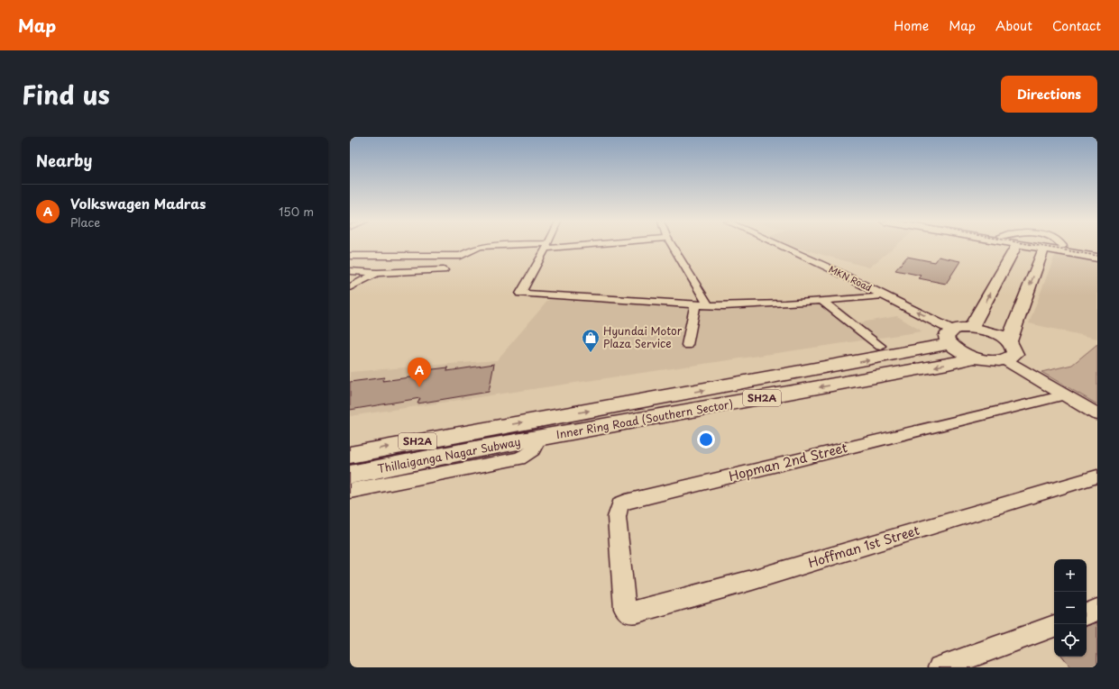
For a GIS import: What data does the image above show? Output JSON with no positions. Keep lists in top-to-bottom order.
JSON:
{
  "streets": {
    "main road": ["SH2A", "Inner Ring Road (Southern Sector)", "Thillaiganga Nagar Subway"],
    "street": ["MKN Road", "Hopman 2nd Street", "Hoffman 1st Street"]
  },
  "crossings": [
    ["MKN Road", "Inner Ring Road (Southern Sector)"],
    ["Inner Ring Road (Southern Sector)", "Thillaiganga Nagar Subway"],
    ["Hopman 2nd Street", "Hoffman 1st Street"]
  ],
  "places": {
    "shop": ["Hyundai Motor Plaza Service"]
  },
  "page": {
    "header": "Map",
    "nav": [
      "Home",
      "Map",
      "About",
      "Contact"
    ],
    "title": "Find us",
    "buttons": "Directions",
    "heading": "Nearby",
    "list": [
      {
        "mark": "A",
        "name": "Volkswagen Madras",
        "note": "Place",
        "value": "150 m"
      }
    ],
    "pins": "A",
    "map_buttons": ["+", "−"]
  }
}
